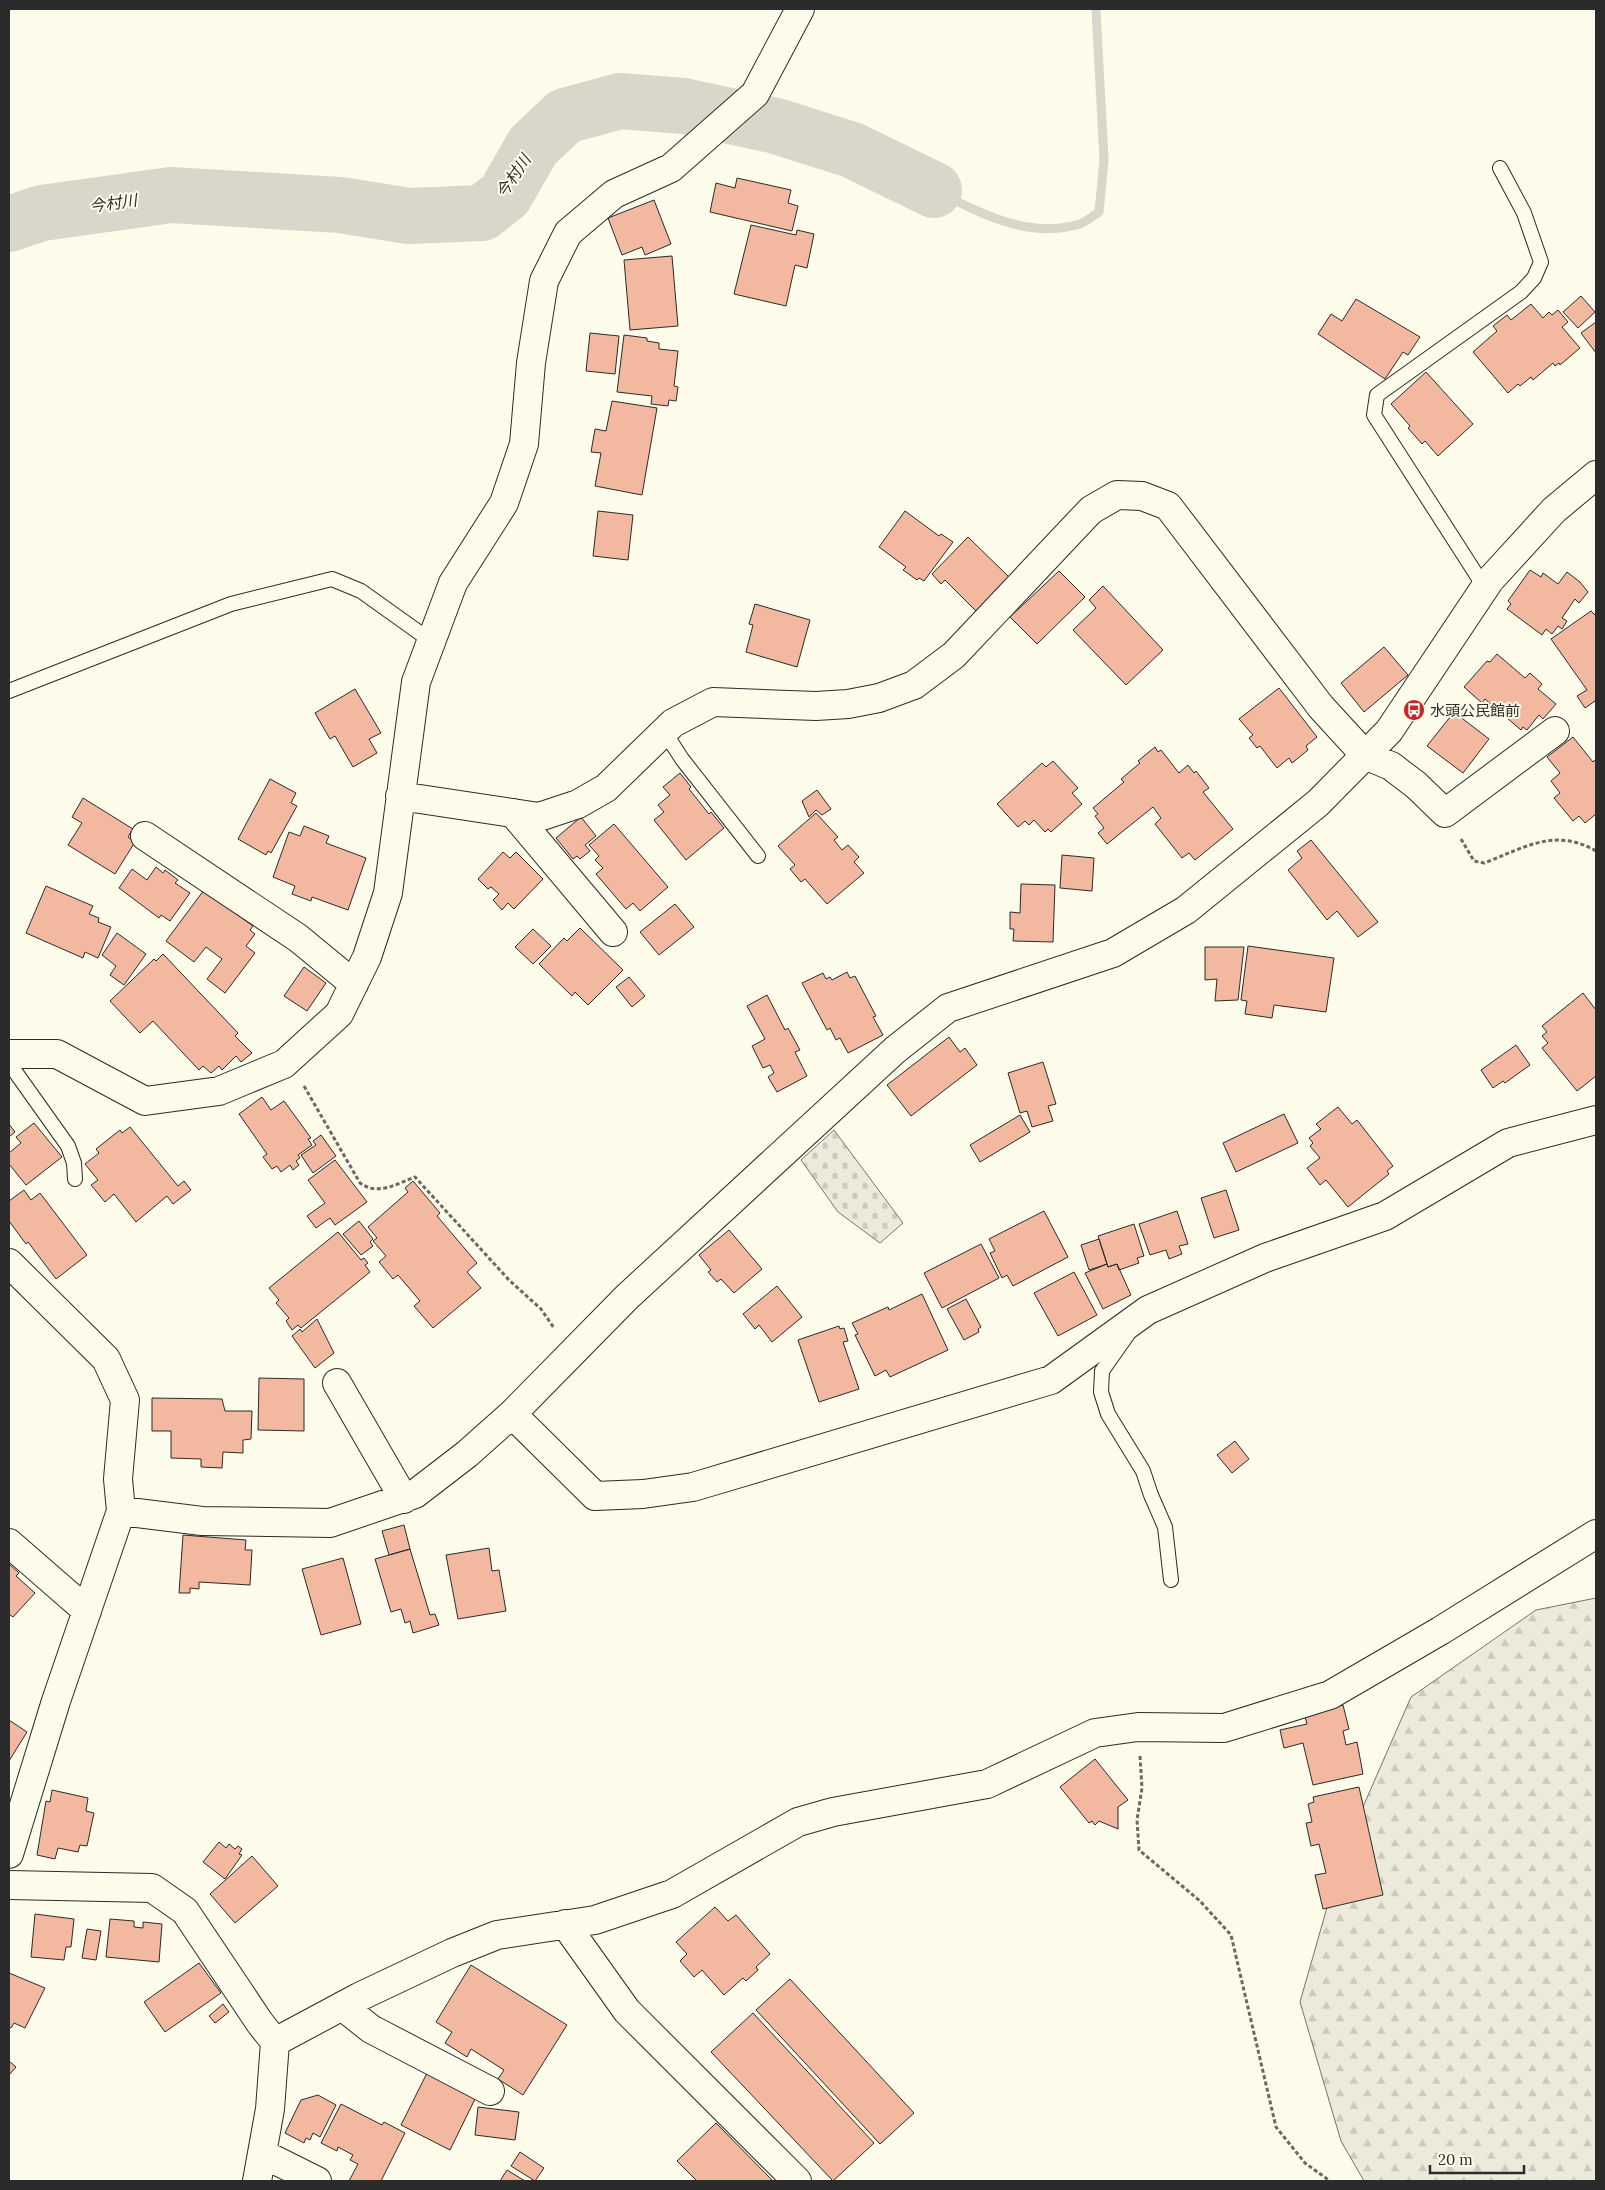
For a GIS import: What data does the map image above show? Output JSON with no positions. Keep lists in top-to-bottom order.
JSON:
{
  "water": ["今村川"],
  "places": {
    "bus stop": ["水頭公民館前"]
  },
  "scale_bar": "20 m"
}
